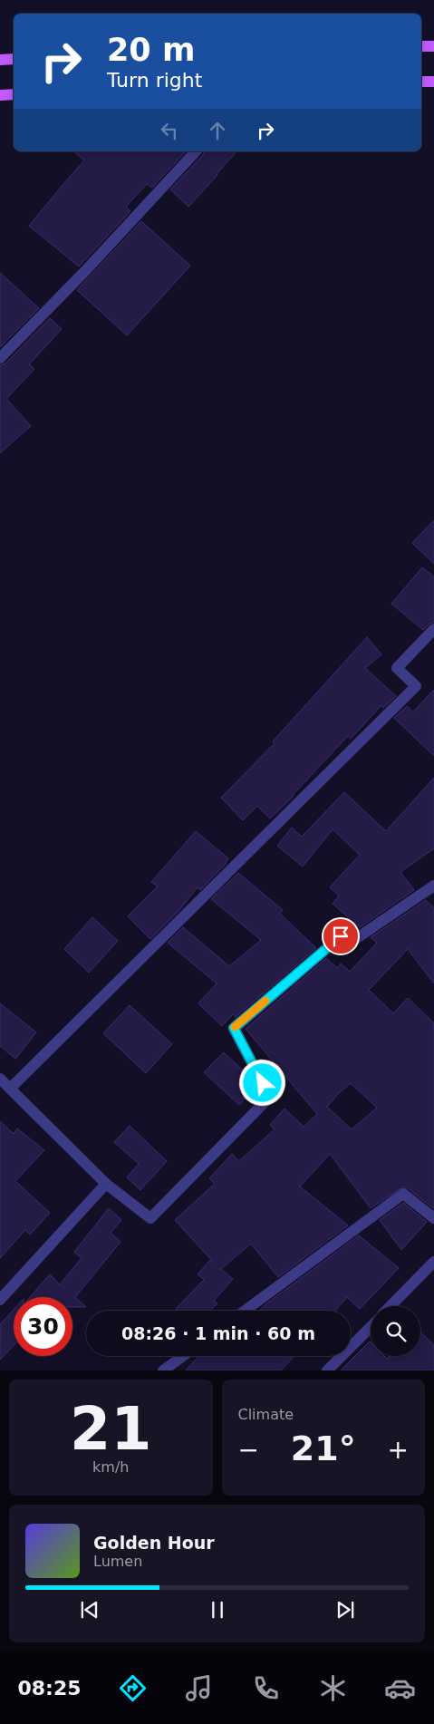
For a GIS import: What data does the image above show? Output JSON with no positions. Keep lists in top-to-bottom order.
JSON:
{
  "page": {
    "turn": ["20 m", "Turn right"],
    "limit": "30",
    "trip": "08:26 · 1 min · 60 m",
    "tile": [
      ["21", "km/h"],
      "Climate"
    ],
    "heat": ["−", "21°", "+"],
    "song": ["Golden Hour", "Lumen"],
    "tabs": "08:25"
  }
}
